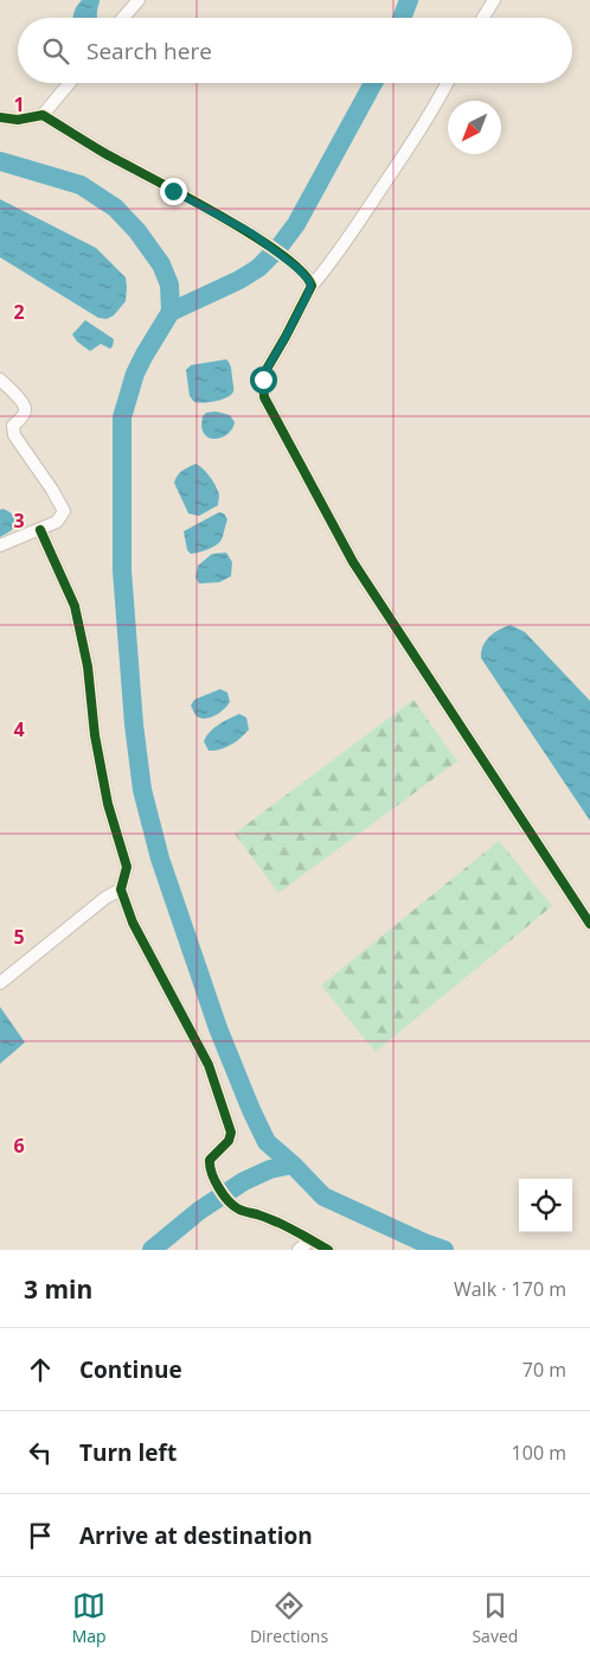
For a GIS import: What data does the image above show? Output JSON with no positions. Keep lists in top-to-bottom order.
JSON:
{
  "north": "bottom left",
  "page": {
    "search": "Search here",
    "heading": ["3 min", "Walk · 170 m"],
    "list": [
      ["Continue", "70 m"],
      ["Turn left", "100 m"],
      "Arrive at destination"
    ],
    "nav": ["Map", "Directions", "Saved"]
  },
  "grid": {
    "rows": [
      "1",
      "2",
      "3",
      "4",
      "5",
      "6"
    ]
  }
}
